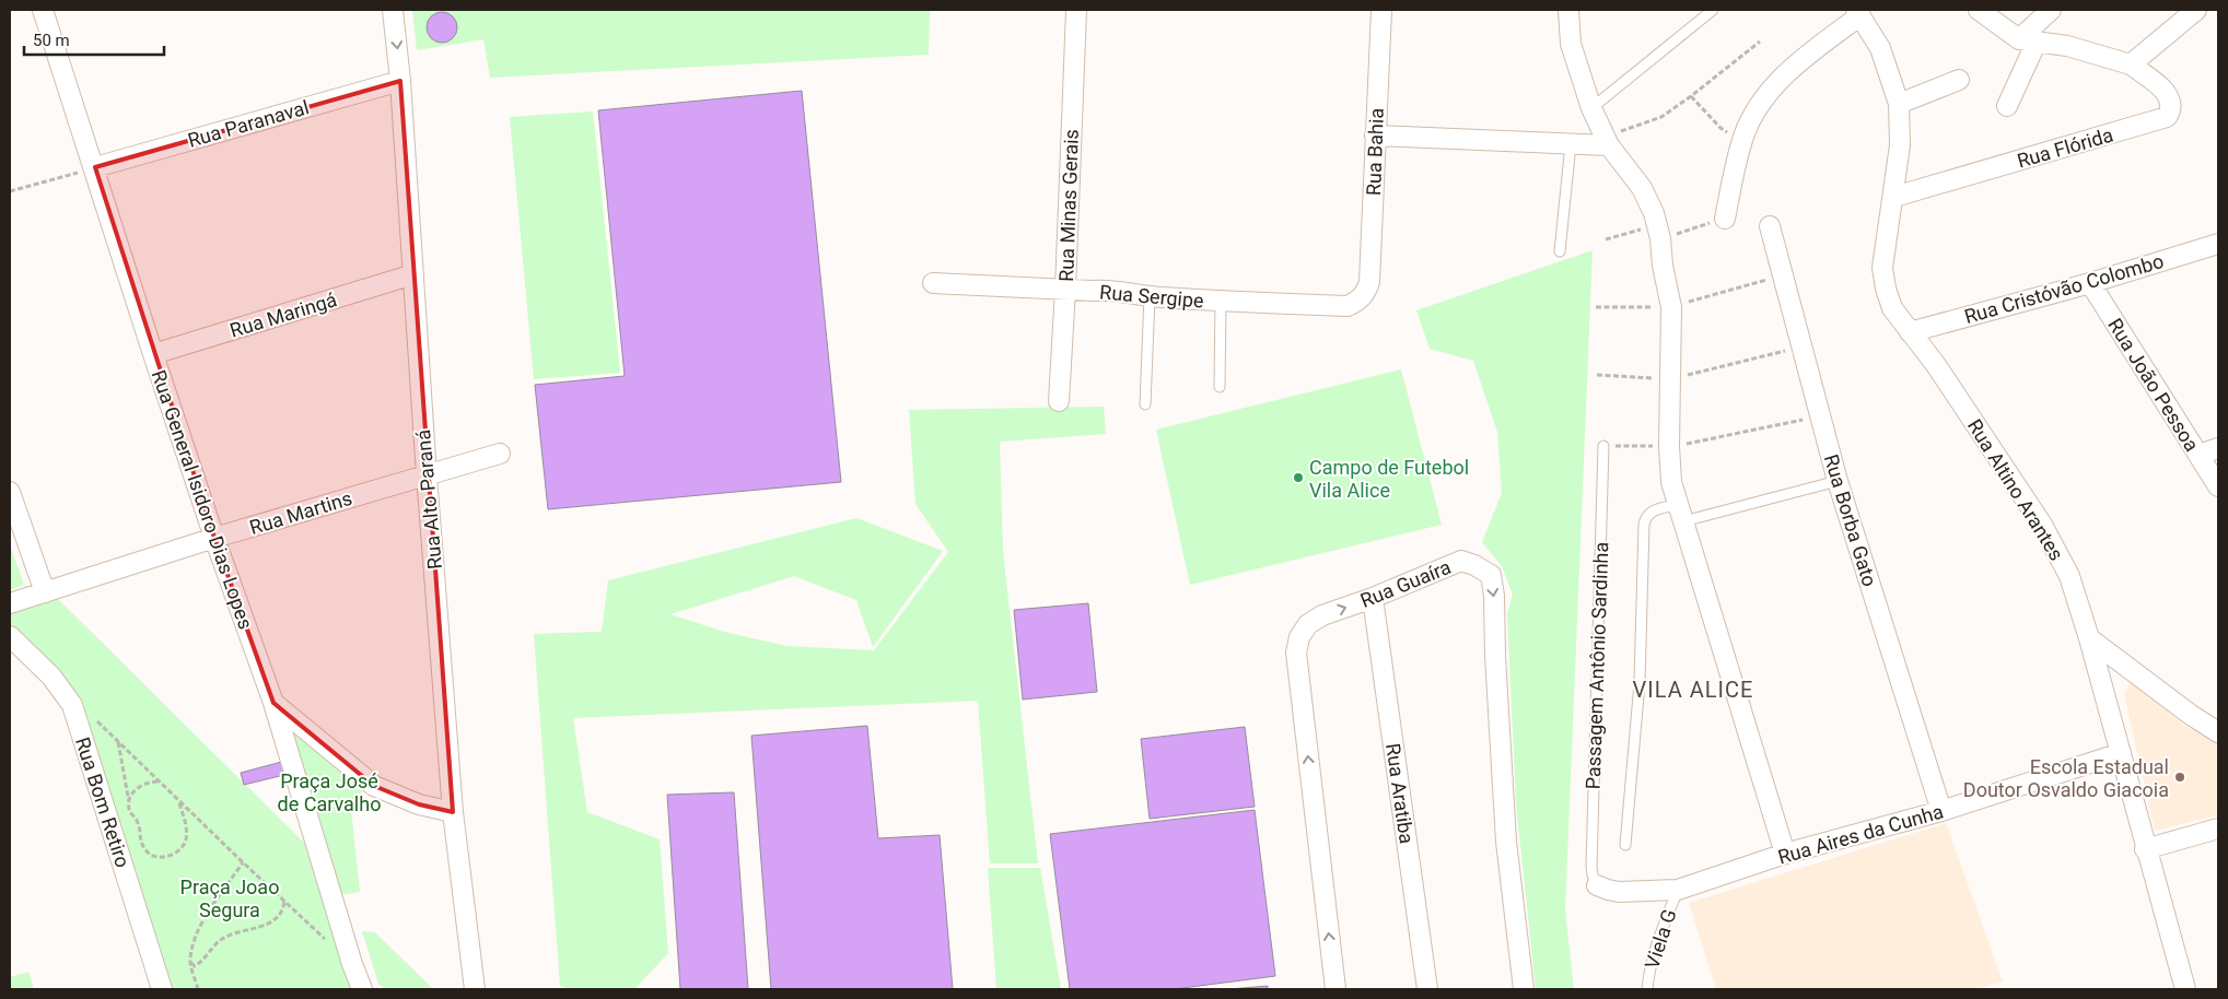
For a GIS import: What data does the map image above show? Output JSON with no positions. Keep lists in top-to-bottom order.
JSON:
{
  "streets": {
    "street": [
      "Rua Paranaval",
      "Rua Flórida",
      "Rua Bahia",
      "Rua Minas Gerais",
      "Rua Cristóvão Colombo",
      "Rua Sergipe",
      "Rua Maringá",
      "Rua João Pessoa",
      "Rua Altino Arantes",
      "Rua General Isidoro Dias Lopes",
      "Rua Alto Paraná",
      "Rua Martins",
      "Rua Borba Gato",
      "Rua Guaíra",
      "Rua Aratiba",
      "Rua Bom Retiro",
      "Rua Aires da Cunha"
    ],
    "lane": ["Passagem Antônio Sardinha", "Viela G"]
  },
  "crossings": [
    ["Rua Paranaval", "Rua General Isidoro Dias Lopes"],
    ["Rua Paranaval", "Rua Alto Paraná"],
    ["Rua Flórida", "Rua Altino Arantes"],
    ["Rua Bahia", "Rua Sergipe"],
    ["Rua Minas Gerais", "Rua Sergipe"],
    ["Rua Cristóvão Colombo", "Rua João Pessoa"],
    ["Rua Cristóvão Colombo", "Rua Altino Arantes"],
    ["Rua Maringá", "Rua General Isidoro Dias Lopes"],
    ["Rua Maringá", "Rua Alto Paraná"],
    ["Rua Altino Arantes", "Rua Aires da Cunha"],
    ["Rua General Isidoro Dias Lopes", "Rua Martins"],
    ["Rua Alto Paraná", "Rua Martins"],
    ["Rua Borba Gato", "Rua Aires da Cunha"],
    ["Rua Guaíra", "Rua Aratiba"],
    ["Passagem Antônio Sardinha", "Rua Aires da Cunha"],
    ["Rua Aires da Cunha", "Viela G"]
  ],
  "districts": ["VILA ALICE"],
  "parks": ["Praça José de Carvalho", "Praça Joao Segura"],
  "places": ["Campo de Futebol Vila Alice", "Escola Estadual Doutor Osvaldo Giacoia"],
  "scale_bar": "50 m"
}
